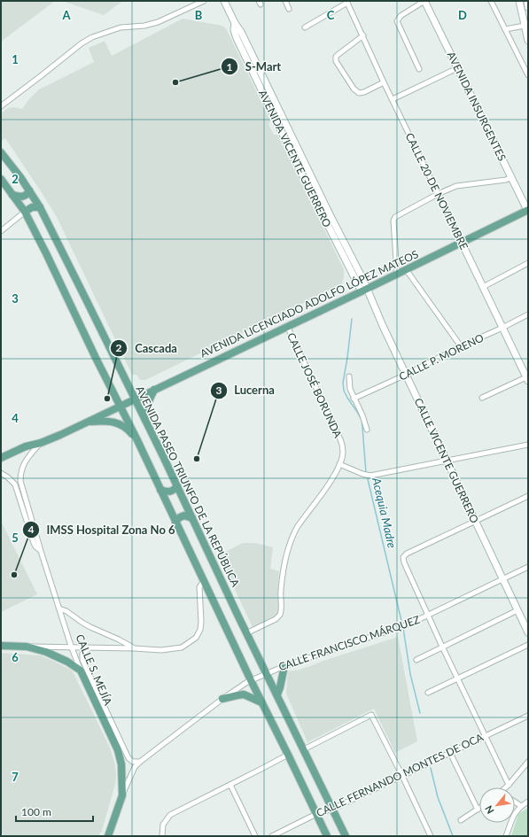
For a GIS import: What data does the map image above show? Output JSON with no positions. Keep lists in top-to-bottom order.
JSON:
{
  "streets": {
    "main road": [
      "AVENIDA INSURGENTES",
      "AVENIDA VICENTE GUERRERO",
      "CALLE 20 DE NOVIEMBRE",
      "AVENIDA LICENCIADO ADOLFO LÓPEZ MATEOS",
      "CALLE VICENTE GUERRERO",
      "AVENIDA PASEO TRIUNFO DE LA REPÚBLICA",
      "CALLE S. MEJÍA"
    ],
    "street": [
      "CALLE P. MORENO",
      "CALLE JOSÉ BORUNDA",
      "CALLE FRANCISCO MÁRQUEZ",
      "CALLE FERNANDO MONTES DE OCA"
    ]
  },
  "crossings": [
    ["AVENIDA INSURGENTES", "AVENIDA LICENCIADO ADOLFO LÓPEZ MATEOS"],
    ["AVENIDA VICENTE GUERRERO", "AVENIDA LICENCIADO ADOLFO LÓPEZ MATEOS"],
    ["AVENIDA VICENTE GUERRERO", "CALLE VICENTE GUERRERO"],
    ["CALLE 20 DE NOVIEMBRE", "AVENIDA LICENCIADO ADOLFO LÓPEZ MATEOS"],
    ["CALLE 20 DE NOVIEMBRE", "CALLE P. MORENO"],
    ["AVENIDA LICENCIADO ADOLFO LÓPEZ MATEOS", "CALLE JOSÉ BORUNDA"],
    ["AVENIDA LICENCIADO ADOLFO LÓPEZ MATEOS", "CALLE VICENTE GUERRERO"],
    ["AVENIDA LICENCIADO ADOLFO LÓPEZ MATEOS", "AVENIDA PASEO TRIUNFO DE LA REPÚBLICA"],
    ["AVENIDA LICENCIADO ADOLFO LÓPEZ MATEOS", "CALLE S. MEJÍA"],
    ["CALLE P. MORENO", "CALLE VICENTE GUERRERO"],
    ["CALLE VICENTE GUERRERO", "CALLE FRANCISCO MÁRQUEZ"],
    ["AVENIDA PASEO TRIUNFO DE LA REPÚBLICA", "CALLE FRANCISCO MÁRQUEZ"],
    ["AVENIDA PASEO TRIUNFO DE LA REPÚBLICA", "CALLE FERNANDO MONTES DE OCA"],
    ["CALLE FRANCISCO MÁRQUEZ", "CALLE S. MEJÍA"]
  ],
  "water": ["Acequia Madre"],
  "places": [
    "S-Mart",
    "Cascada",
    "Lucerna",
    "IMSS Hospital Zona No 6"
  ],
  "scale_bar": "100 m",
  "north": "bottom left",
  "grid": {
    "columns": [
      "A",
      "B",
      "C",
      "D"
    ],
    "rows": [
      "1",
      "2",
      "3",
      "4",
      "5",
      "6",
      "7"
    ]
  }
}
